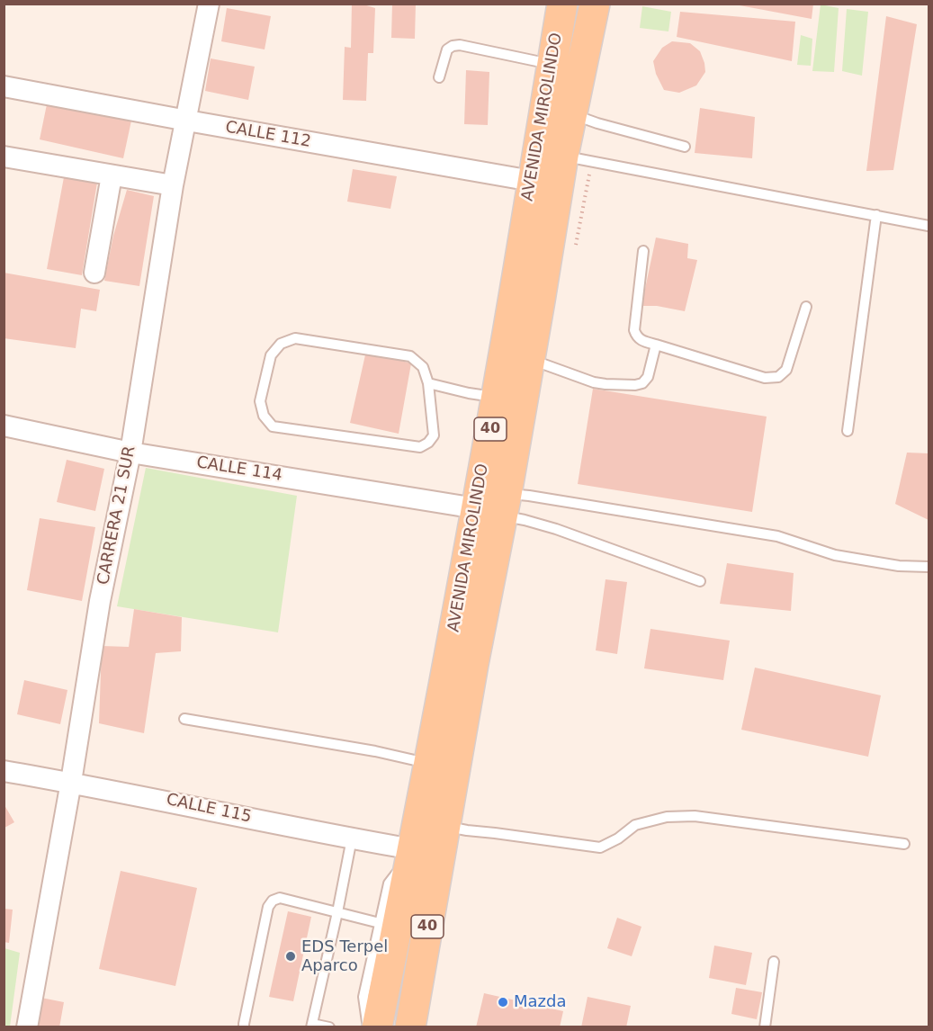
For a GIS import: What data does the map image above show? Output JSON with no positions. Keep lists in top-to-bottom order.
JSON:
{
  "streets": {
    "main road": ["AVENIDA MIROLINDO", "40"],
    "street": [
      "CALLE 112",
      "CALLE 114",
      "CARRERA 21 SUR",
      "CALLE 115"
    ]
  },
  "crossings": [
    ["AVENIDA MIROLINDO", "CALLE 112"],
    ["AVENIDA MIROLINDO", "CALLE 114"],
    ["AVENIDA MIROLINDO", "CALLE 115"],
    ["CALLE 112", "CARRERA 21 SUR"],
    ["CALLE 114", "CARRERA 21 SUR"],
    ["CARRERA 21 SUR", "CALLE 115"]
  ],
  "places": ["EDS Terpel Aparco", "Mazda"]
}
